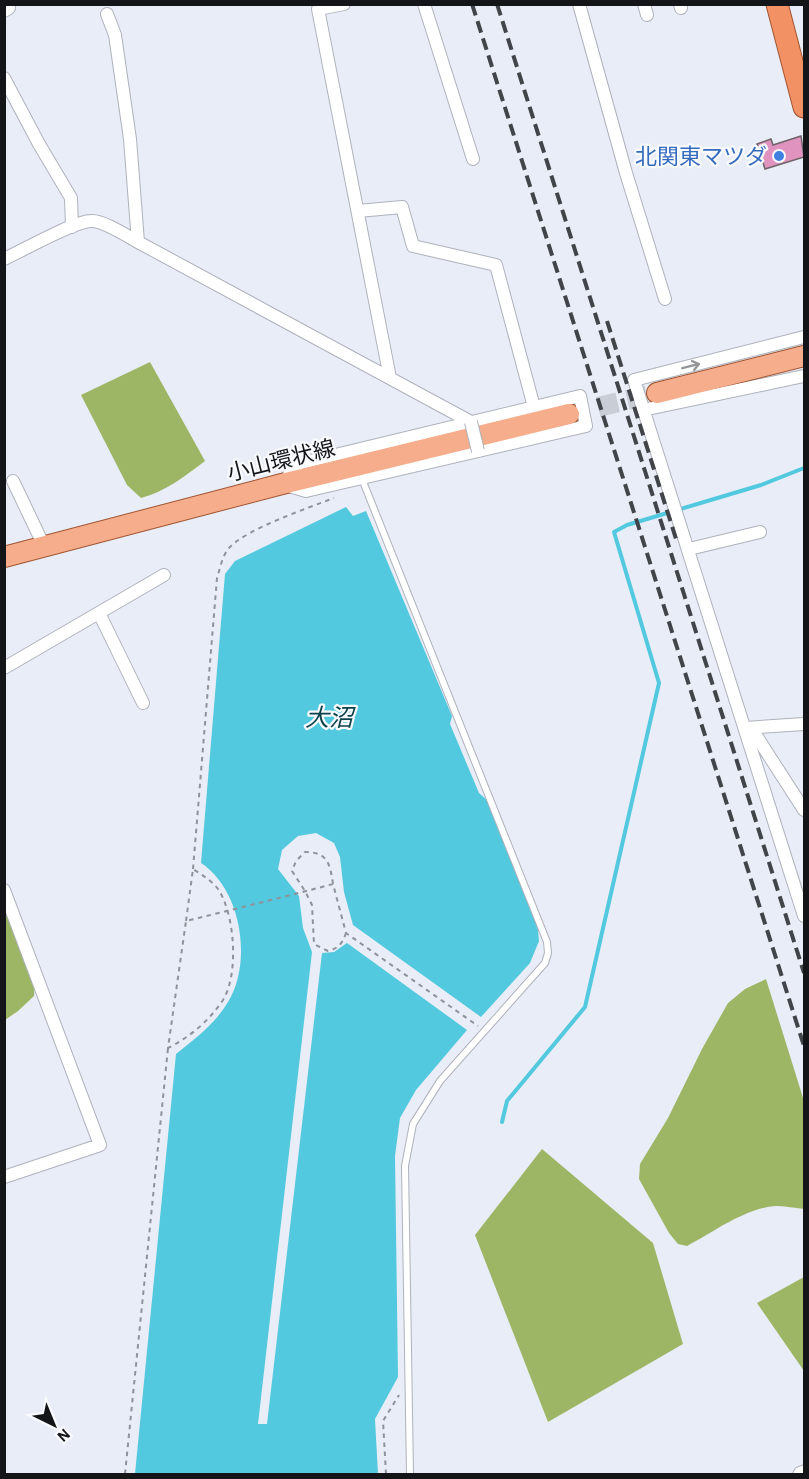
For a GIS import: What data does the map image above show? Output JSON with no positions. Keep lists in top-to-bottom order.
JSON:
{
  "streets": {
    "main road": ["小山環状線"]
  },
  "water": ["大沼"],
  "places": ["北関東マツダ"],
  "north": "bottom right"
}
